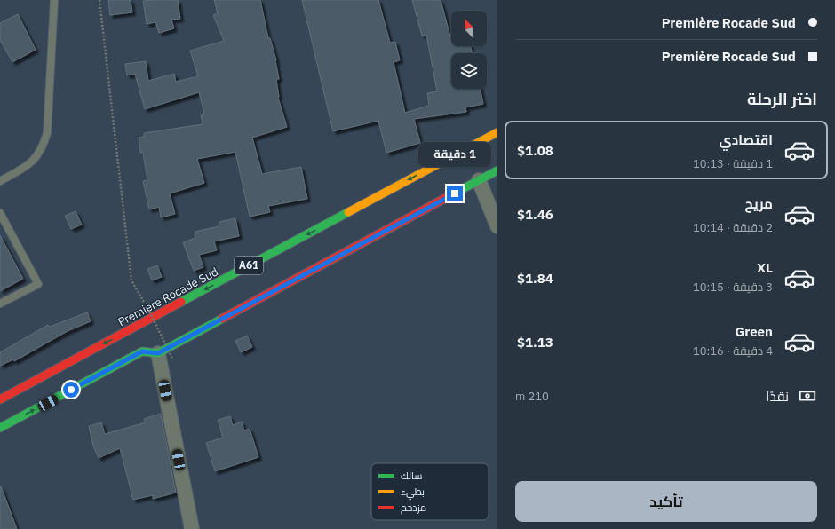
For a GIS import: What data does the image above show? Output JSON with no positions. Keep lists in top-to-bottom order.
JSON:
{
  "streets": {
    "highway": ["A61", "Première Rocade Sud"]
  },
  "legend": ["سالك", "بطيء", "مزدحم"],
  "north": "top left",
  "page": {
    "banner": ["Première Rocade Sud", "Première Rocade Sud"],
    "heading": "اختر الرحلة",
    "list": [
      {
        "name": "اقتصادي",
        "note": "1 دقيقة · 10:13",
        "value": "$1.08"
      },
      {
        "name": "مريح",
        "note": "2 دقيقة · 10:14",
        "value": "$1.46"
      },
      {
        "name": "XL",
        "note": "3 دقيقة · 10:15",
        "value": "$1.84"
      },
      {
        "name": "Green",
        "note": "4 دقيقة · 10:16",
        "value": "$1.13"
      }
    ],
    "bubble": "1 دقيقة",
    "pay": ["نقدًا", "210 m"],
    "buttons": "تأكيد"
  }
}
